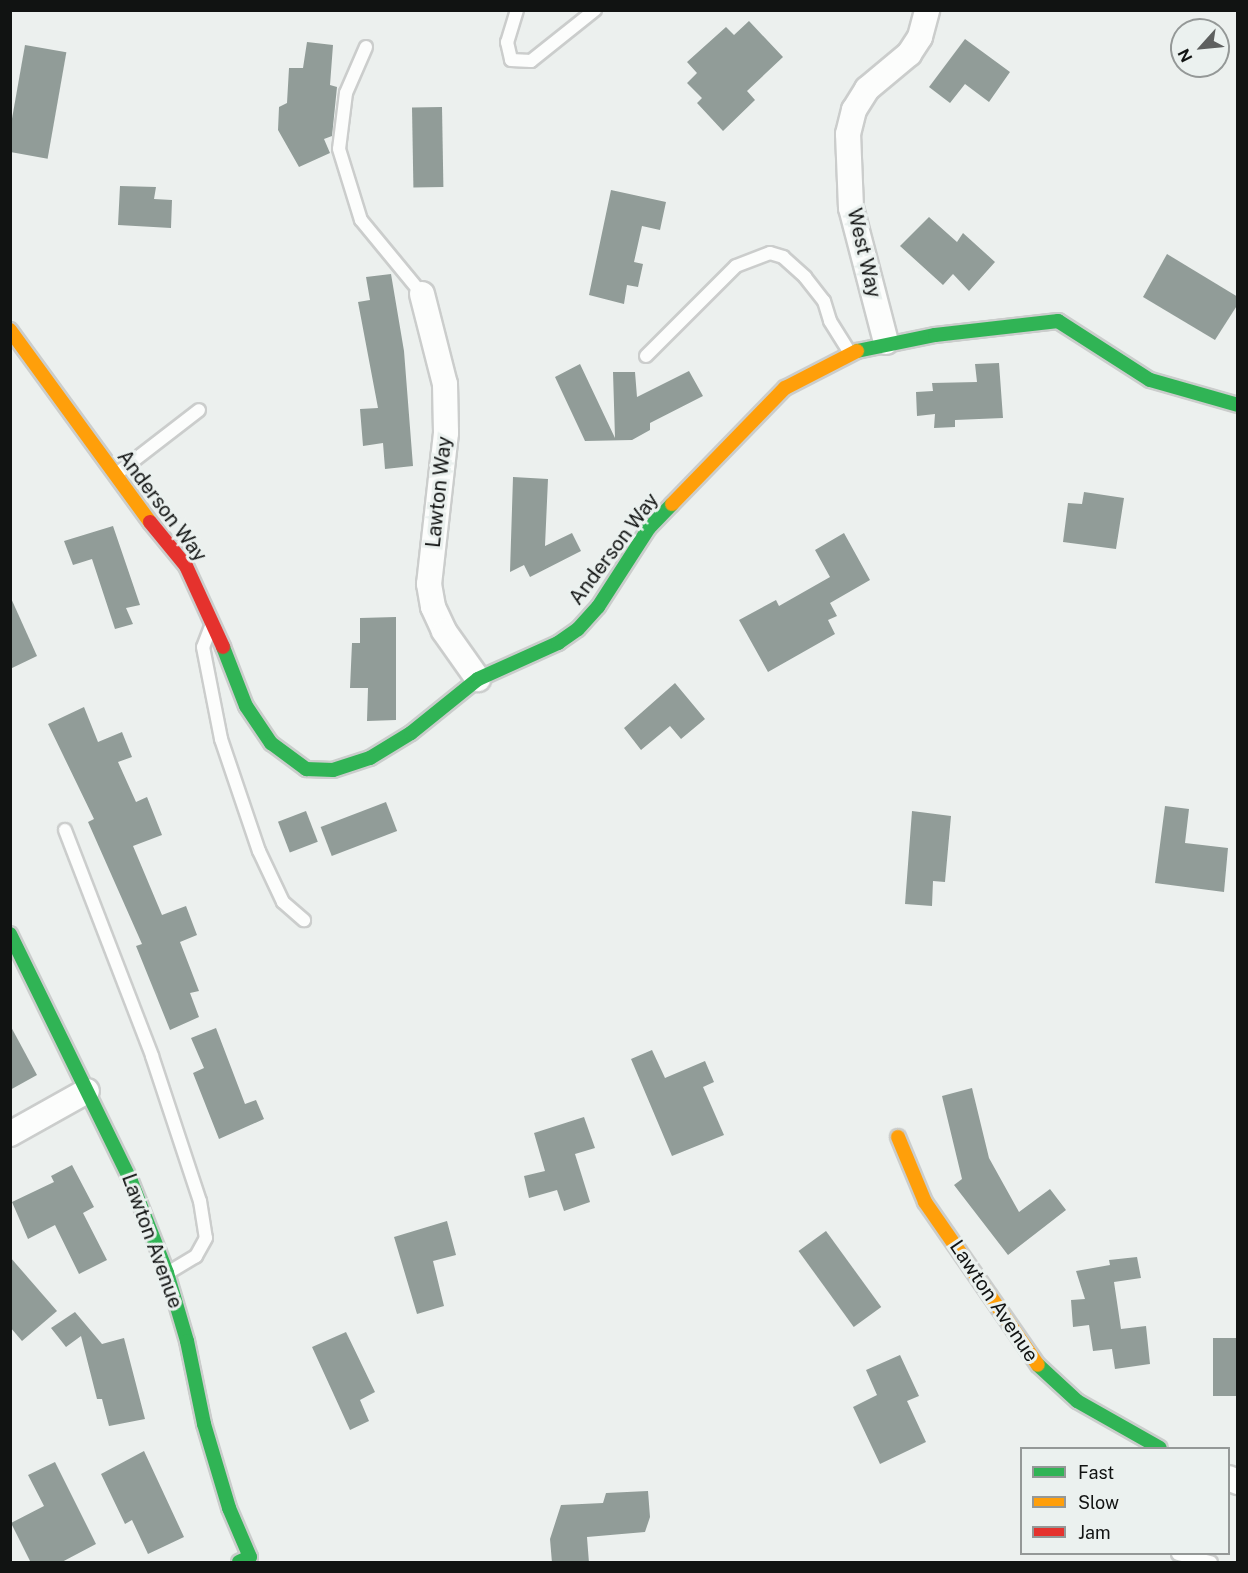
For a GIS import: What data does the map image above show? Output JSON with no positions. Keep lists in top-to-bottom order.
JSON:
{
  "streets": {
    "street": [
      "West Way",
      "Lawton Way",
      "Anderson Way",
      "Lawton Avenue"
    ]
  },
  "crossings": [
    ["West Way", "Anderson Way"],
    ["Lawton Way", "Anderson Way"]
  ],
  "legend": ["Fast", "Slow", "Jam"],
  "north": "bottom left"
}
